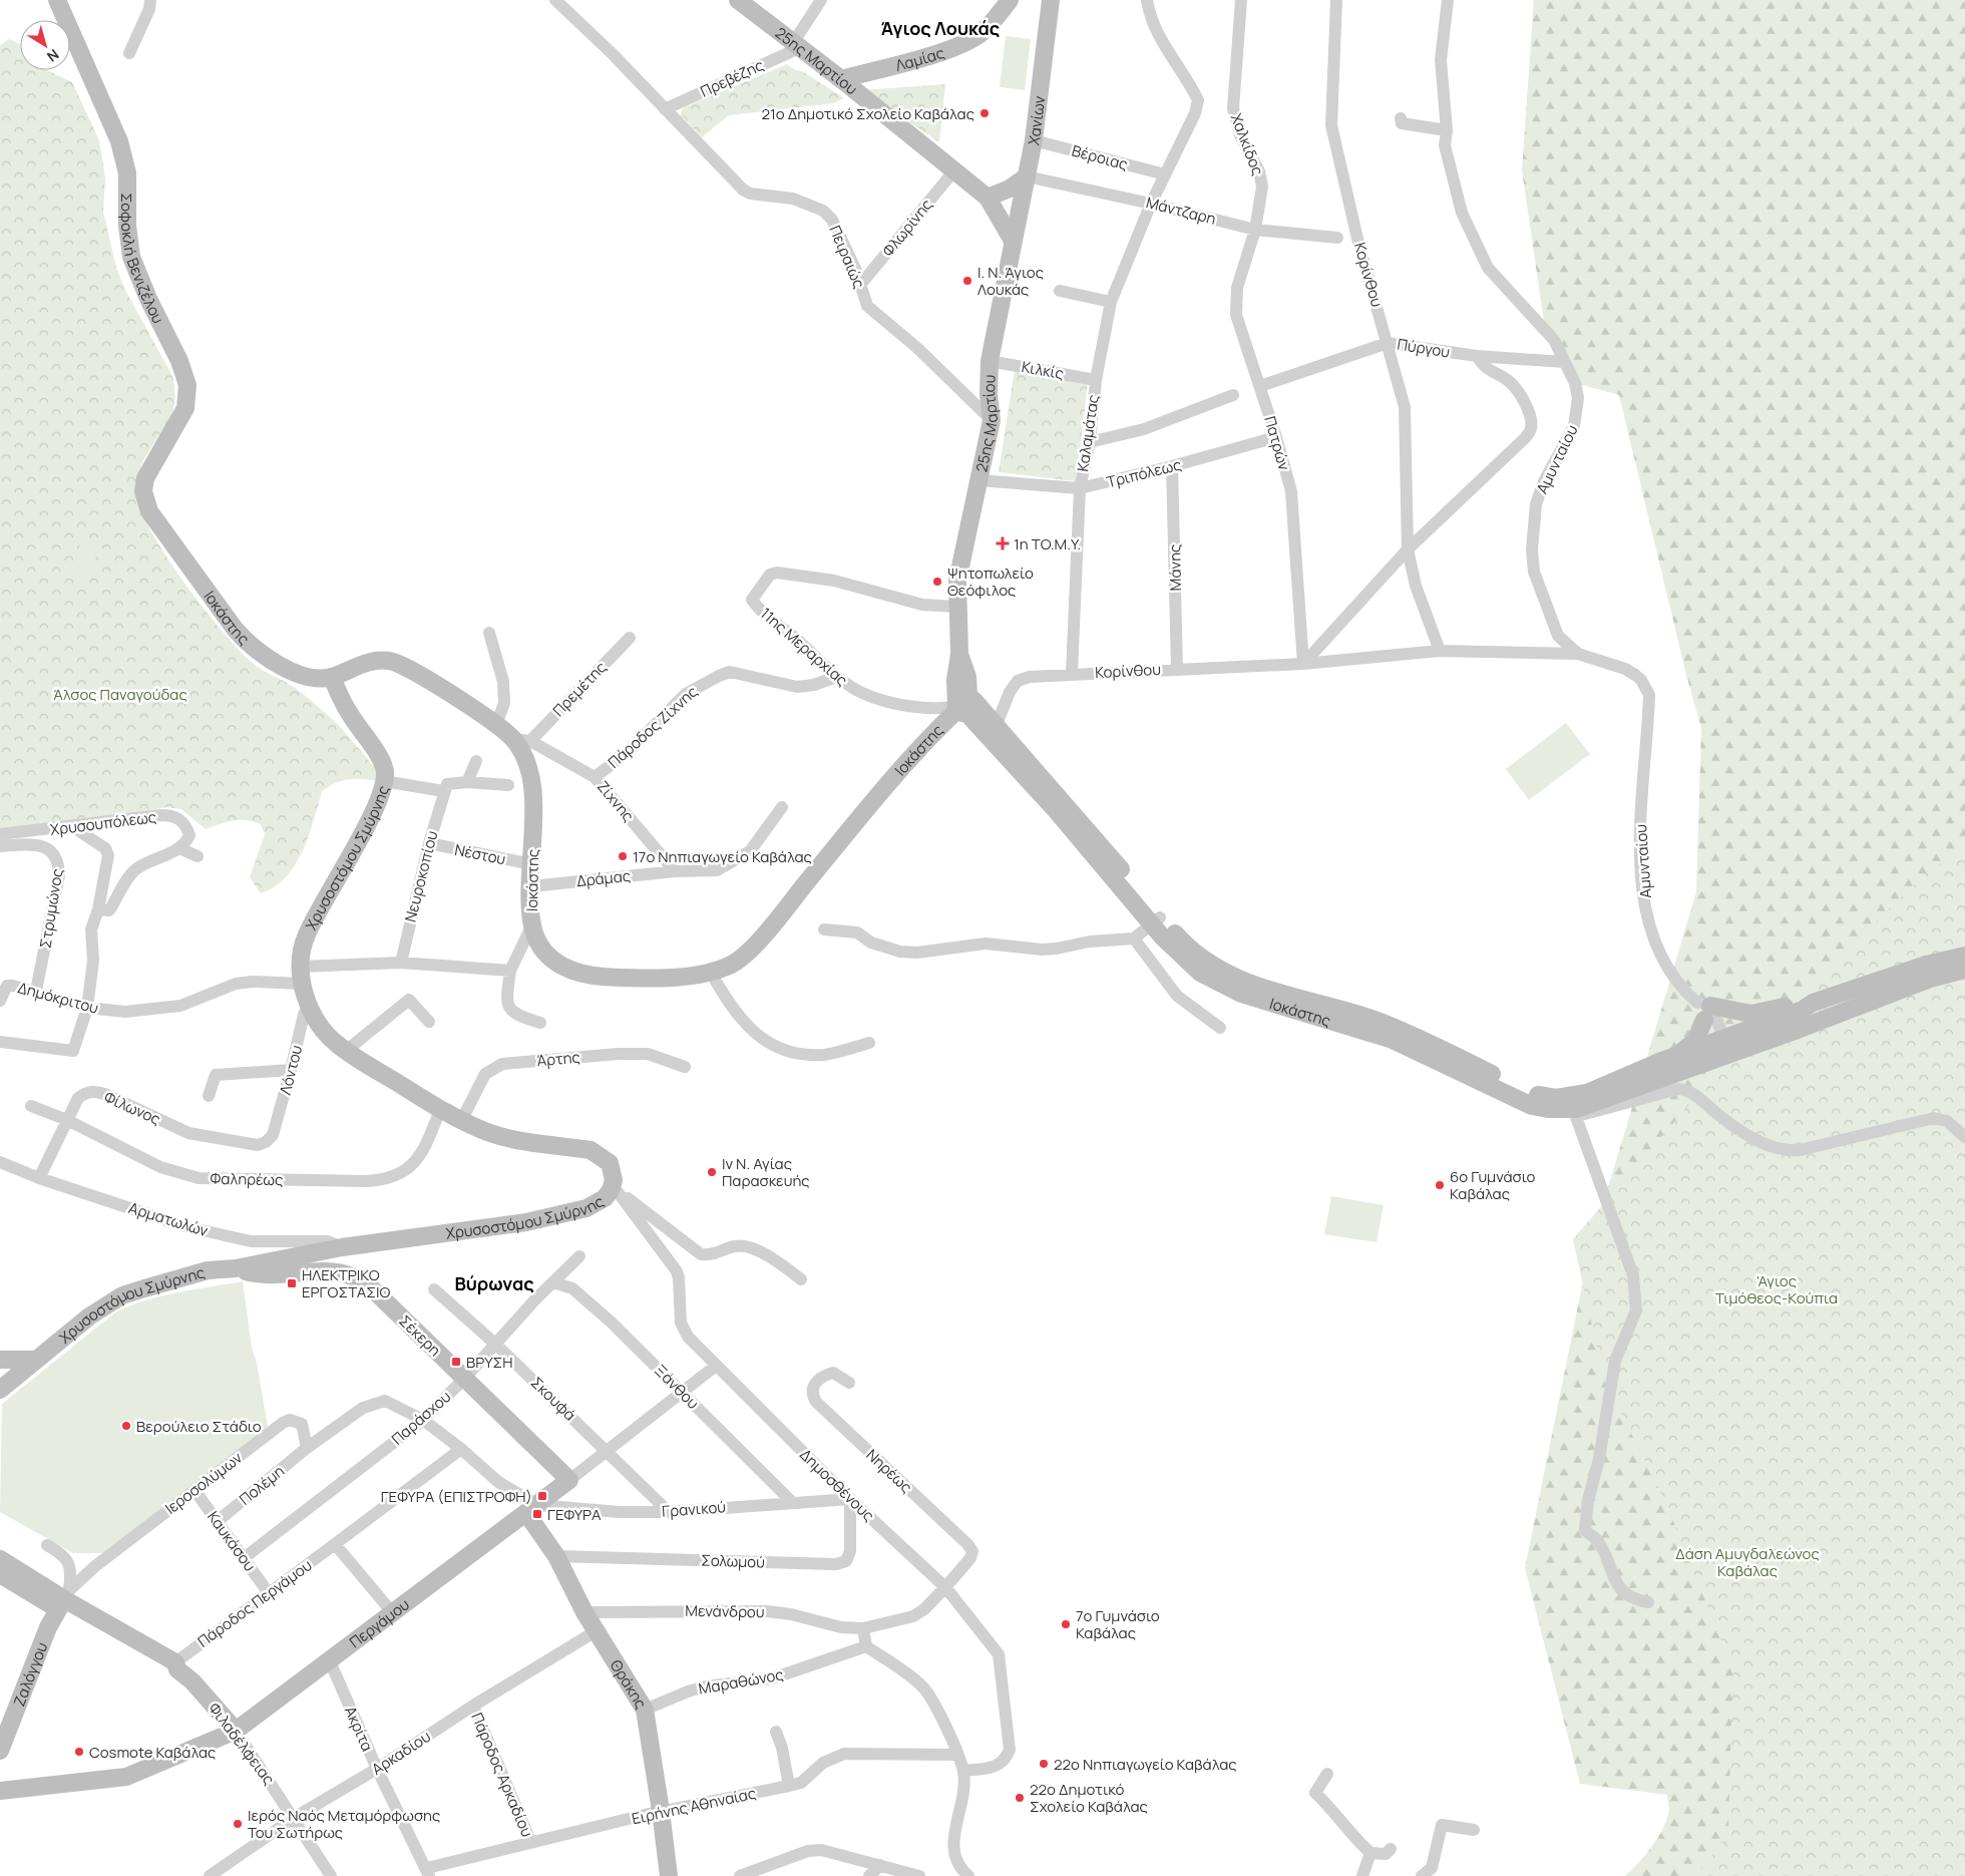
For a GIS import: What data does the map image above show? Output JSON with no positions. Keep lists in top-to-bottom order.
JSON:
{
  "streets": {
    "street": [
      "Λαμίας",
      "25ης Μαρτίου",
      "Πρεβέζης",
      "Χανίων",
      "Χαλκίδος",
      "Βέροιας",
      "Μάντζαρη",
      "Φλωρίνης",
      "Πειραιώς",
      "Σοφοκλή Βενιζέλου",
      "Κορίνθου",
      "Πύργου",
      "Κιλκίς",
      "Καλαμάτας",
      "Πατρών",
      "Αμυνταίου",
      "Τριπόλεως",
      "Μάνης",
      "Ιοκάστης",
      "11ης Μεραρχίας",
      "Πρεμέτης",
      "Πάροδος Ζίχνης",
      "Ζίχνης",
      "Χρυσουπόλεως",
      "Νέστου",
      "Χρυσοστόμου Σμύρνης",
      "Νευροκοπίου",
      "Δράμας",
      "Στρυμώνος",
      "Δημόκριτου",
      "Άρτης",
      "Λόντου",
      "Φίλωνος",
      "Φαληρέως",
      "Αρματωλών",
      "Σέκερη",
      "Ξάνθου",
      "Σκουφά",
      "Παράσχου",
      "Νηρέως",
      "Ιεροσολύμων",
      "Πολέμη",
      "Δημοσθένους",
      "Γρανικού",
      "Καυκάσου",
      "Σολωμού",
      "Πάροδος Περγάμου",
      "Μενάνδρου",
      "Περγάμου",
      "Ζαλόγγου",
      "Μαραθώνος",
      "Θράκης",
      "Ακρίτα",
      "Φιλαδέλφειας",
      "Αρκαδίου",
      "Πάροδος Αρκαδίου",
      "Ειρήνης Αθηναίας"
    ]
  },
  "crossings": [
    ["Λαμίας", "25ης Μαρτίου"],
    ["25ης Μαρτίου", "Πρεβέζης"],
    ["25ης Μαρτίου", "Χανίων"],
    ["25ης Μαρτίου", "Φλωρίνης"],
    ["25ης Μαρτίου", "Πειραιώς"],
    ["25ης Μαρτίου", "Κιλκίς"],
    ["25ης Μαρτίου", "Τριπόλεως"],
    ["25ης Μαρτίου", "Ιοκάστης"],
    ["25ης Μαρτίου", "11ης Μεραρχίας"],
    ["Πρεβέζης", "Πειραιώς"],
    ["Χανίων", "Βέροιας"],
    ["Χανίων", "Μάντζαρη"],
    ["Χαλκίδος", "Μάντζαρη"],
    ["Χαλκίδος", "Πατρών"],
    ["Βέροιας", "Καλαμάτας"],
    ["Μάντζαρη", "Καλαμάτας"],
    ["Μάντζαρη", "Πατρών"],
    ["Φλωρίνης", "Πειραιώς"],
    ["Σοφοκλή Βενιζέλου", "Ιοκάστης"],
    ["Κορίνθου", "Πύργου"],
    ["Κορίνθου", "Καλαμάτας"],
    ["Κορίνθου", "Πατρών"],
    ["Κορίνθου", "Αμυνταίου"],
    ["Κορίνθου", "Μάνης"],
    ["Κορίνθου", "Ιοκάστης"],
    ["Πύργου", "Πατρών"],
    ["Πύργου", "Αμυνταίου"],
    ["Κιλκίς", "Καλαμάτας"],
    ["Καλαμάτας", "Τριπόλεως"],
    ["Πατρών", "Τριπόλεως"],
    ["Αμυνταίου", "Ιοκάστης"],
    ["Τριπόλεως", "Μάνης"],
    ["Ιοκάστης", "11ης Μεραρχίας"],
    ["Ιοκάστης", "Πρεμέτης"],
    ["Ιοκάστης", "Ζίχνης"],
    ["Ιοκάστης", "Νέστου"],
    ["Ιοκάστης", "Χρυσοστόμου Σμύρνης"],
    ["Ιοκάστης", "Δράμας"],
    ["11ης Μεραρχίας", "Πάροδος Ζίχνης"],
    ["Πρεμέτης", "Ζίχνης"],
    ["Πάροδος Ζίχνης", "Ζίχνης"],
    ["Ζίχνης", "Δράμας"],
    ["Νέστου", "Νευροκοπίου"],
    ["Χρυσοστόμου Σμύρνης", "Δημόκριτου"],
    ["Χρυσοστόμου Σμύρνης", "Άρτης"],
    ["Χρυσοστόμου Σμύρνης", "Λόντου"],
    ["Χρυσοστόμου Σμύρνης", "Φαληρέως"],
    ["Χρυσοστόμου Σμύρνης", "Αρματωλών"],
    ["Χρυσοστόμου Σμύρνης", "Σέκερη"],
    ["Χρυσοστόμου Σμύρνης", "Δημοσθένους"],
    ["Στρυμώνος", "Δημόκριτου"],
    ["Λόντου", "Φίλωνος"],
    ["Φίλωνος", "Φαληρέως"],
    ["Φίλωνος", "Αρματωλών"],
    ["Σέκερη", "Παράσχου"],
    ["Σέκερη", "Περγάμου"],
    ["Ξάνθου", "Παράσχου"],
    ["Ξάνθου", "Γρανικού"],
    ["Ξάνθου", "Περγάμου"],
    ["Σκουφά", "Παράσχου"],
    ["Σκουφά", "Γρανικού"],
    ["Σκουφά", "Περγάμου"],
    ["Παράσχου", "Καυκάσου"],
    ["Νηρέως", "Δημοσθένους"],
    ["Νηρέως", "Μενάνδρου"],
    ["Ιεροσολύμων", "Πολέμη"],
    ["Ιεροσολύμων", "Καυκάσου"],
    ["Ιεροσολύμων", "Ζαλόγγου"],
    ["Ιεροσολύμων", "Φιλαδέλφειας"],
    ["Πολέμη", "Καυκάσου"],
    ["Δημοσθένους", "Γρανικού"],
    ["Δημοσθένους", "Σολωμού"],
    ["Δημοσθένους", "Μενάνδρου"],
    ["Δημοσθένους", "Περγάμου"],
    ["Γρανικού", "Σολωμού"],
    ["Γρανικού", "Περγάμου"],
    ["Γρανικού", "Θράκης"],
    ["Καυκάσου", "Πάροδος Περγάμου"],
    ["Σολωμού", "Θράκης"],
    ["Πάροδος Περγάμου", "Φιλαδέλφειας"],
    ["Μενάνδρου", "Θράκης"],
    ["Περγάμου", "Θράκης"],
    ["Περγάμου", "Ακρίτα"],
    ["Περγάμου", "Φιλαδέλφειας"],
    ["Ζαλόγγου", "Φιλαδέλφειας"],
    ["Μαραθώνος", "Θράκης"],
    ["Θράκης", "Αρκαδίου"],
    ["Θράκης", "Ειρήνης Αθηναίας"],
    ["Ακρίτα", "Αρκαδίου"],
    ["Ακρίτα", "Ειρήνης Αθηναίας"],
    ["Φιλαδέλφειας", "Αρκαδίου"],
    ["Αρκαδίου", "Πάροδος Αρκαδίου"],
    ["Πάροδος Αρκαδίου", "Ειρήνης Αθηναίας"]
  ],
  "districts": ["Άγιος Λουκάς", "Βύρωνας"],
  "parks": ["Άλσος Παναγούδας", "'Αγιος Τιμόθεος-Κούπια", "Δάση Αμυγδαλεώνος Καβάλας"],
  "places": {
    "other": [
      "21ο Δημοτικό Σχολείο Καβάλας",
      "Ι. Ν. Άγιος Λουκάς",
      "Ψητοπωλείο Θεόφιλος",
      "17ο Νηπιαγωγείο Καβάλας",
      "Ιν Ν. Αγίας Παρασκευής",
      "6ο Γυμνάσιο Καβάλας",
      "Βερούλειο Στάδιο",
      "7ο Γυμνάσιο Καβάλας",
      "Cosmote Καβάλας",
      "22ο Νηπιαγωγείο Καβάλας",
      "22ο Δημοτικό Σχολείο Καβάλας",
      "Ιερός Ναός Μεταμόρφωσης Του Σωτήρως"
    ],
    "health": ["1η ΤΟ.Μ.Υ."],
    "transit": [
      "ΗΛΕΚΤΡΙΚΟ ΕΡΓΟΣΤΑΣΙΟ",
      "ΒΡΥΣΗ",
      "ΓΕΦΥΡΑ (ΕΠΙΣΤΡΟΦΗ)",
      "ΓΕΦΥΡΑ"
    ]
  },
  "north": "bottom right"
}
